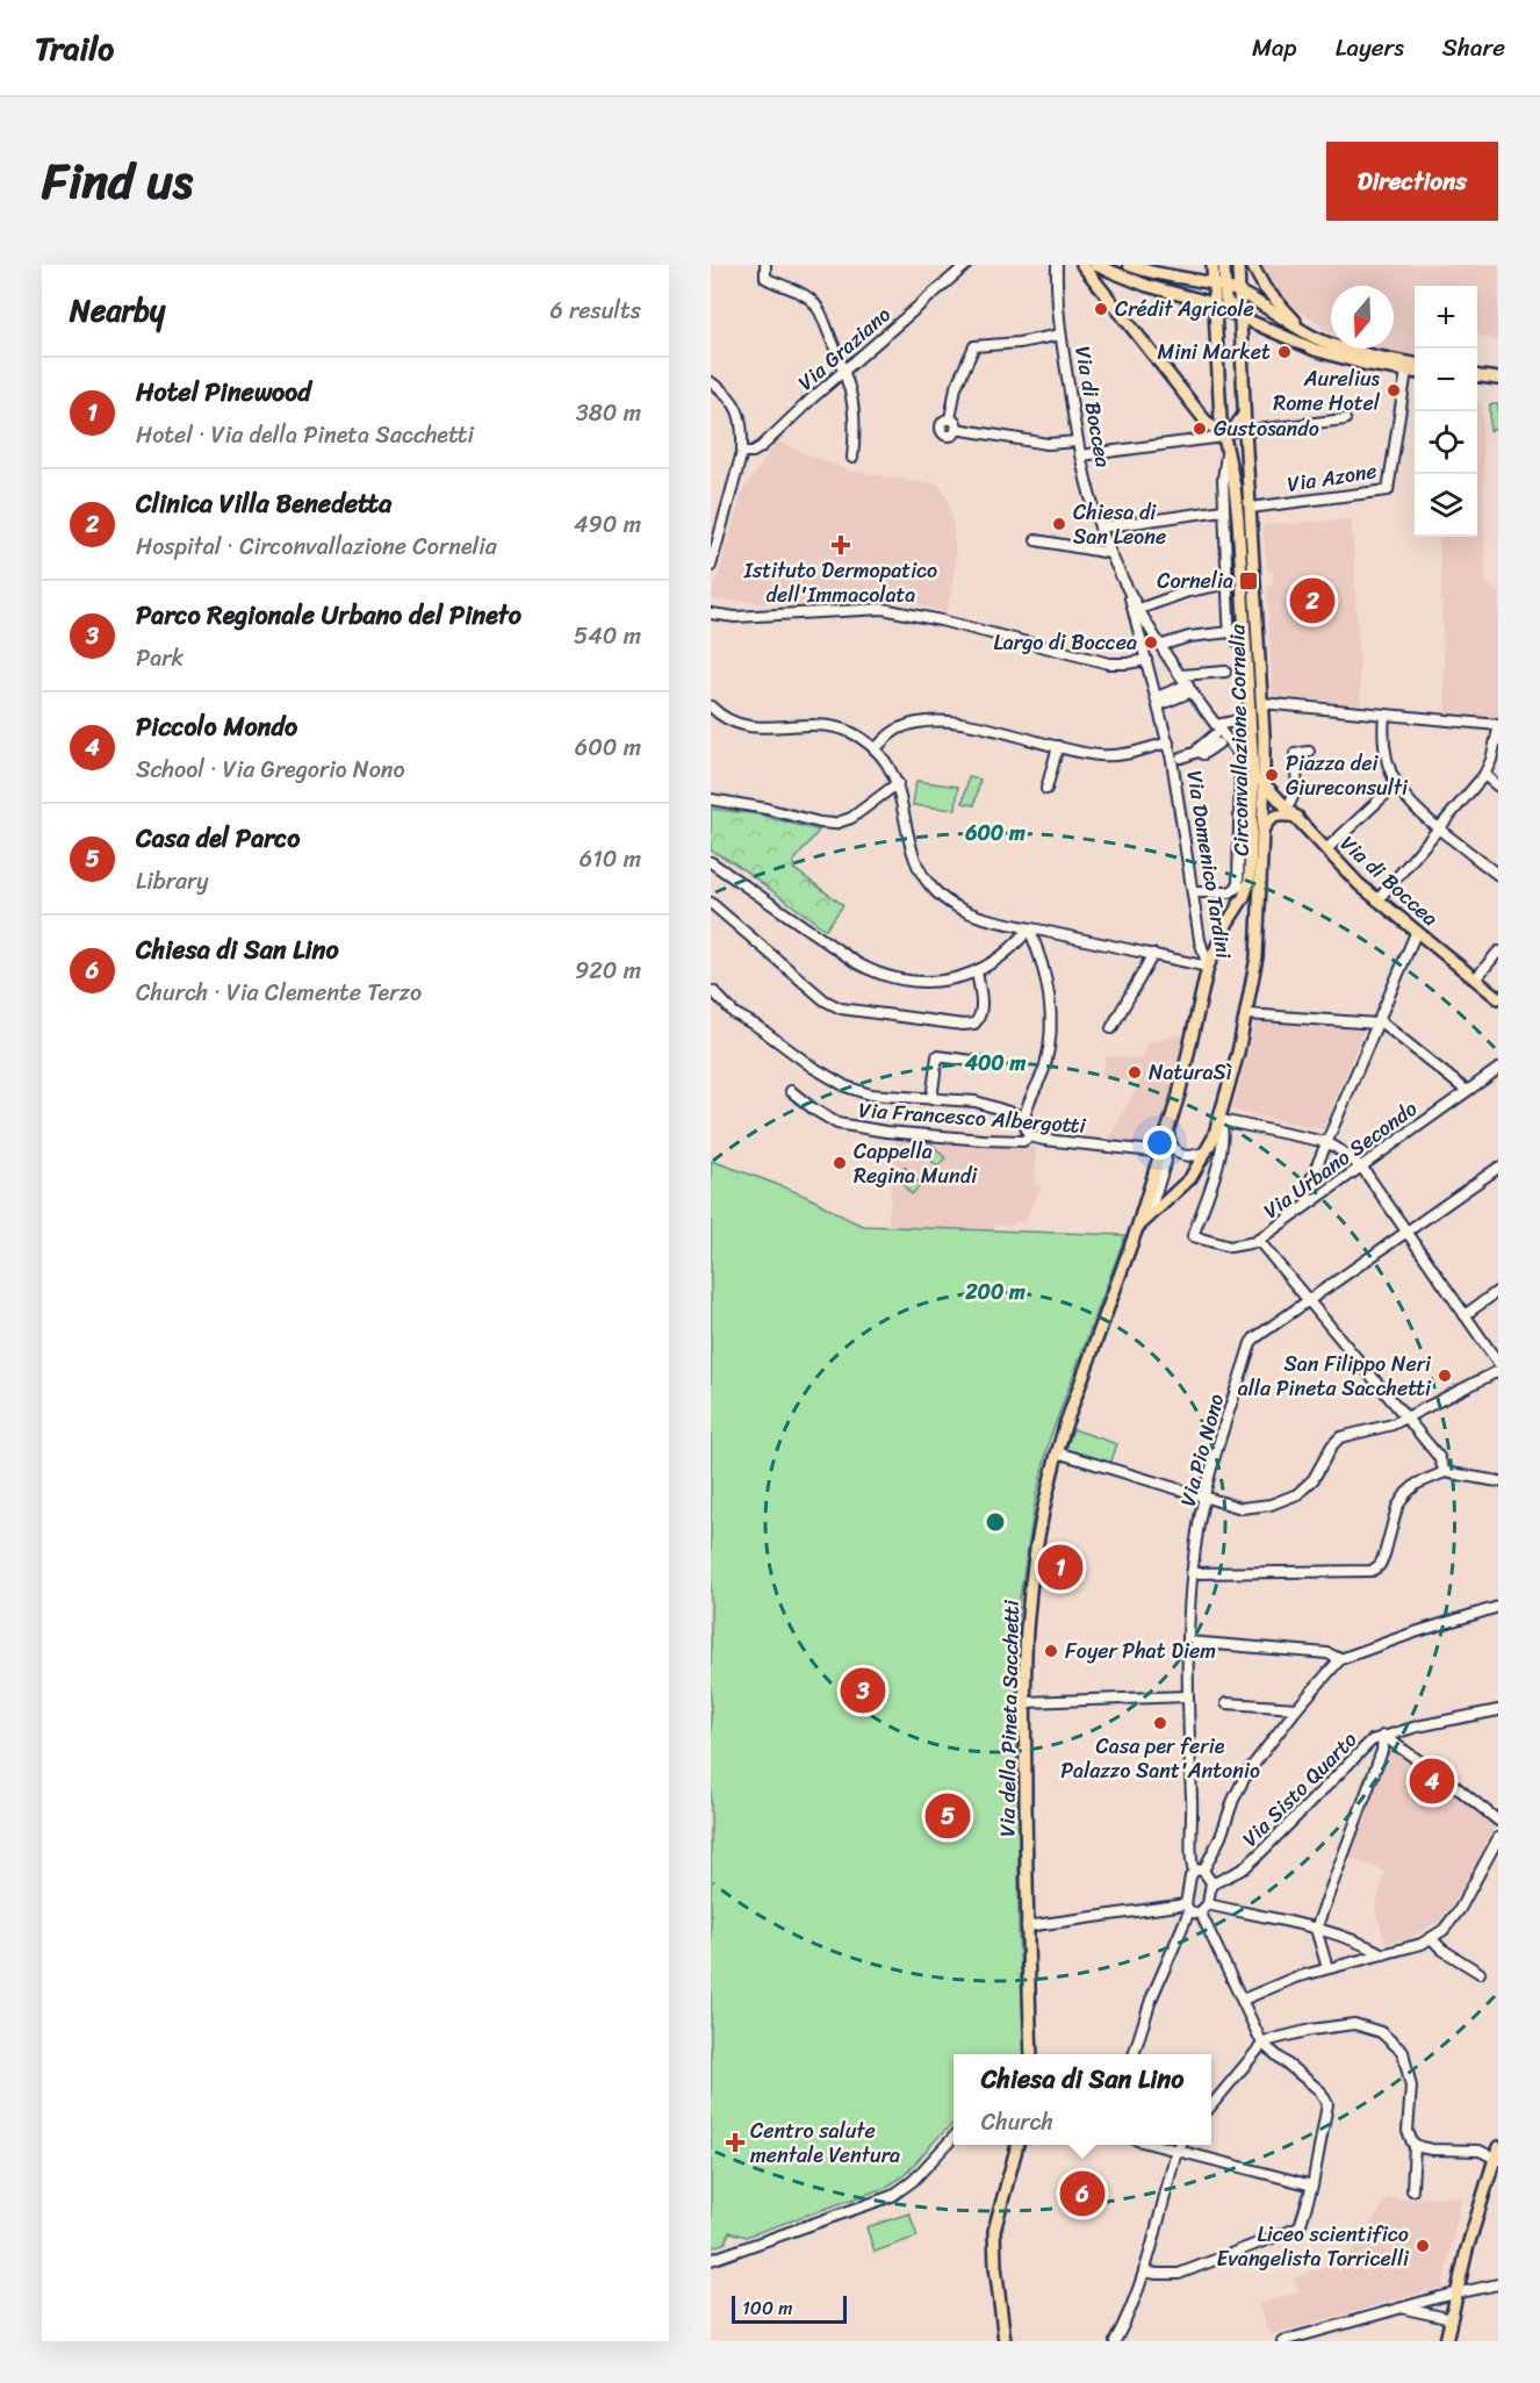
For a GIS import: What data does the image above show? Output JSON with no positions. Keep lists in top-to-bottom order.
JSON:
{
  "streets": {
    "main road": [
      "Via di Boccea",
      "Circonvallazione Cornelia",
      "Via Domenico Tardini",
      "Via della Pineta Sacchetti"
    ],
    "street": [
      "Via Graziano",
      "Via Azone",
      "Via Francesco Albergotti",
      "Via Urbano Secondo",
      "Via Pio Nono",
      "Via Sisto Quarto"
    ]
  },
  "crossings": [
    ["Via di Boccea", "Circonvallazione Cornelia"],
    ["Via Azone", "Circonvallazione Cornelia"],
    ["Circonvallazione Cornelia", "Via Domenico Tardini"],
    ["Circonvallazione Cornelia", "Via Urbano Secondo"],
    ["Circonvallazione Cornelia", "Via della Pineta Sacchetti"],
    ["Via Domenico Tardini", "Via Francesco Albergotti"],
    ["Via Domenico Tardini", "Via della Pineta Sacchetti"]
  ],
  "places": {
    "other": [
      "Crédit Agricole",
      "Mini Market",
      "Aurelius Rome Hotel",
      "Gustosando",
      "Chiesa di San Leone",
      "Largo di Boccea",
      "Piazza dei Giureconsulti",
      "NaturaSì",
      "Cappella Regina Mundi",
      "San Filippo Neri alla Pineta Sacchetti",
      "Foyer Phat Diem",
      "Casa per ferie Palazzo Sant'Antonio",
      "Liceo scientifico Evangelista Torricelli"
    ],
    "health": ["Istituto Dermopatico dell'Immacolata", "Centro salute mentale Ventura"],
    "transit": ["Cornelia"]
  },
  "scale_bar": "100 m",
  "north": "bottom",
  "page": {
    "header": "Trailo",
    "nav": ["Map", "Layers", "Share"],
    "title": "Find us",
    "buttons": "Directions",
    "heading": ["Nearby", "6 results"],
    "map_buttons": ["+", "−"],
    "list": [
      {
        "mark": "1",
        "name": "Hotel Pinewood",
        "note": "Hotel · Via della Pineta Sacchetti",
        "value": "380 m"
      },
      {
        "mark": "2",
        "name": "Clinica Villa Benedetta",
        "note": "Hospital · Circonvallazione Cornelia",
        "value": "490 m"
      },
      {
        "mark": "3",
        "name": "Parco Regionale Urbano del Pineto",
        "note": "Park",
        "value": "540 m"
      },
      {
        "mark": "4",
        "name": "Piccolo Mondo",
        "note": "School · Via Gregorio Nono",
        "value": "600 m"
      },
      {
        "mark": "5",
        "name": "Casa del Parco",
        "note": "Library",
        "value": "610 m"
      },
      {
        "mark": "6",
        "name": "Chiesa di San Lino",
        "note": "Church · Via Clemente Terzo",
        "value": "920 m"
      }
    ],
    "pins": [
      "2",
      "1",
      "3",
      "4",
      "5",
      "6"
    ],
    "popup": ["Chiesa di San Lino", "Church"],
    "scale": "100 m"
  },
  "rings": ["600 m", "400 m", "200 m"]
}
